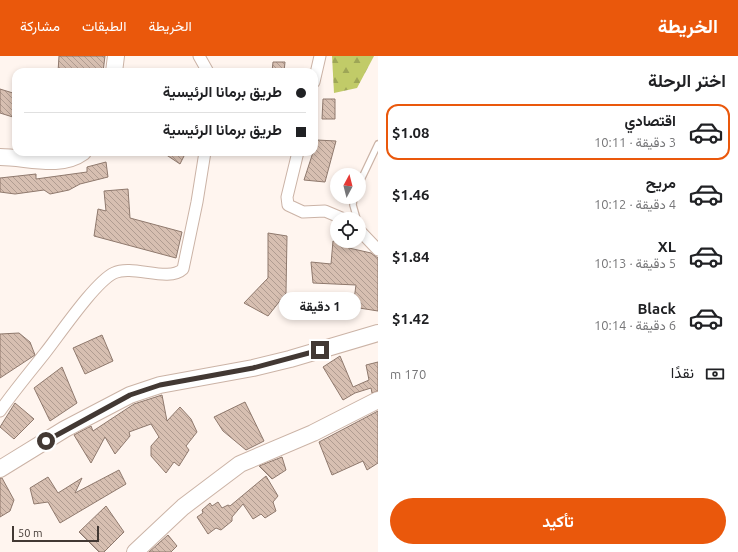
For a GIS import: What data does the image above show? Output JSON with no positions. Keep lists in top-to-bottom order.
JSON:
{
  "scale_bar": "50 m",
  "north": "top",
  "page": {
    "header": "الخريطة",
    "nav": ["الخريطة", "الطبقات", "مشاركة"],
    "heading": "اختر الرحلة",
    "banner": ["طريق برمانا الرئيسية", "طريق برمانا الرئيسية"],
    "list": [
      {
        "name": "اقتصادي",
        "note": "3 دقيقة · 10:11",
        "value": "$1.08"
      },
      {
        "name": "مريح",
        "note": "4 دقيقة · 10:12",
        "value": "$1.46"
      },
      {
        "name": "XL",
        "note": "5 دقيقة · 10:13",
        "value": "$1.84"
      },
      {
        "name": "Black",
        "note": "6 دقيقة · 10:14",
        "value": "$1.42"
      }
    ],
    "bubble": "1 دقيقة",
    "pay": ["نقدًا", "170 m"],
    "buttons": "تأكيد",
    "scale": "50 m"
  }
}
